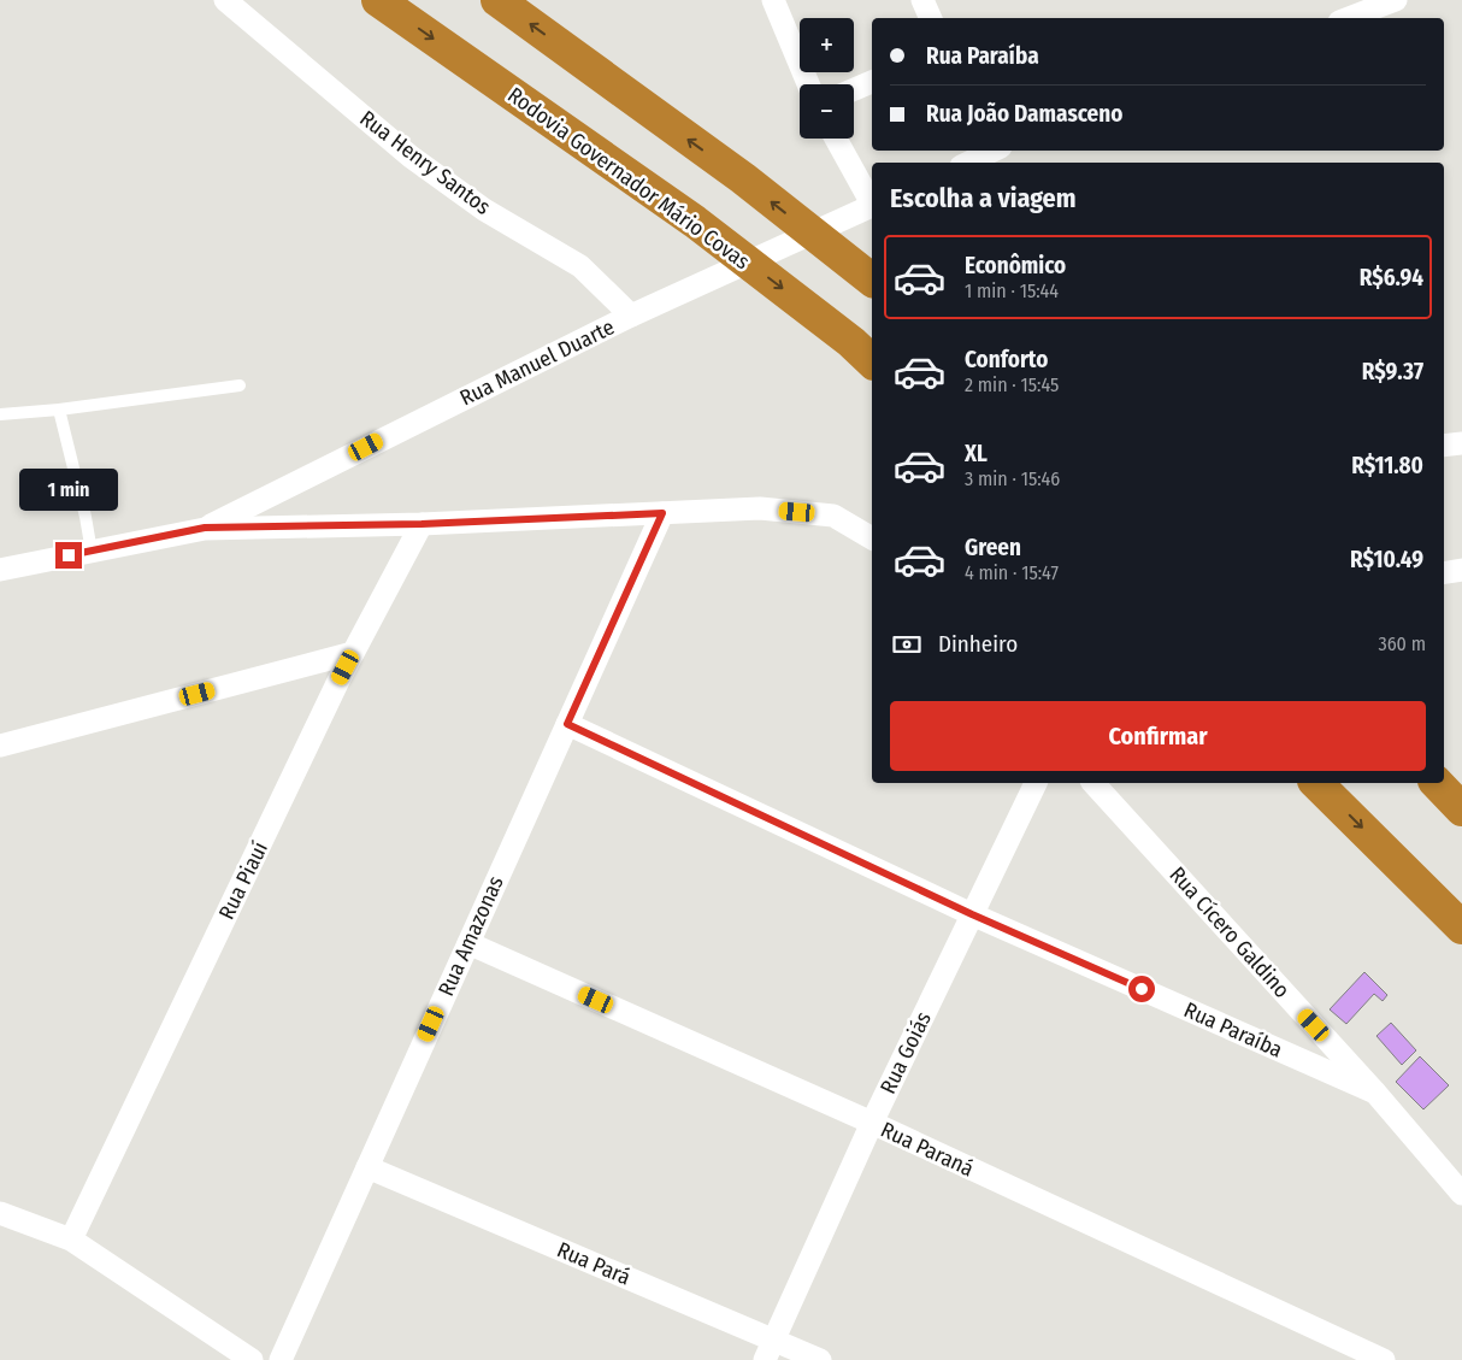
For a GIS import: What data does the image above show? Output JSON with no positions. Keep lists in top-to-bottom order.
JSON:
{
  "streets": {
    "highway": ["Rodovia Governador Mário Covas"],
    "street": [
      "Rua Henry Santos",
      "Rua Manuel Duarte",
      "Rua Piauí",
      "Rua Cícero Galdino",
      "Rua Amazonas",
      "Rua Paraíba",
      "Rua Goiás",
      "Rua Paraná",
      "Rua Pará"
    ]
  },
  "crossings": [
    ["Rua Henry Santos", "Rua Manuel Duarte"],
    ["Rua Cícero Galdino", "Rua Paraíba"],
    ["Rua Amazonas", "Rua Paraíba"],
    ["Rua Amazonas", "Rua Paraná"],
    ["Rua Amazonas", "Rua Pará"],
    ["Rua Paraíba", "Rua Goiás"],
    ["Rua Goiás", "Rua Paraná"],
    ["Rua Goiás", "Rua Pará"]
  ],
  "page": {
    "map_buttons": ["+", "−"],
    "banner": ["Rua Paraíba", "Rua João Damasceno"],
    "heading": "Escolha a viagem",
    "list": [
      {
        "name": "Econômico",
        "note": "1 min · 15:44",
        "value": "R$6.94"
      },
      {
        "name": "Conforto",
        "note": "2 min · 15:45",
        "value": "R$9.37"
      },
      {
        "name": "XL",
        "note": "3 min · 15:46",
        "value": "R$11.80"
      },
      {
        "name": "Green",
        "note": "4 min · 15:47",
        "value": "R$10.49"
      }
    ],
    "bubble": "1 min",
    "pay": ["Dinheiro", "360 m"],
    "buttons": "Confirmar"
  }
}
